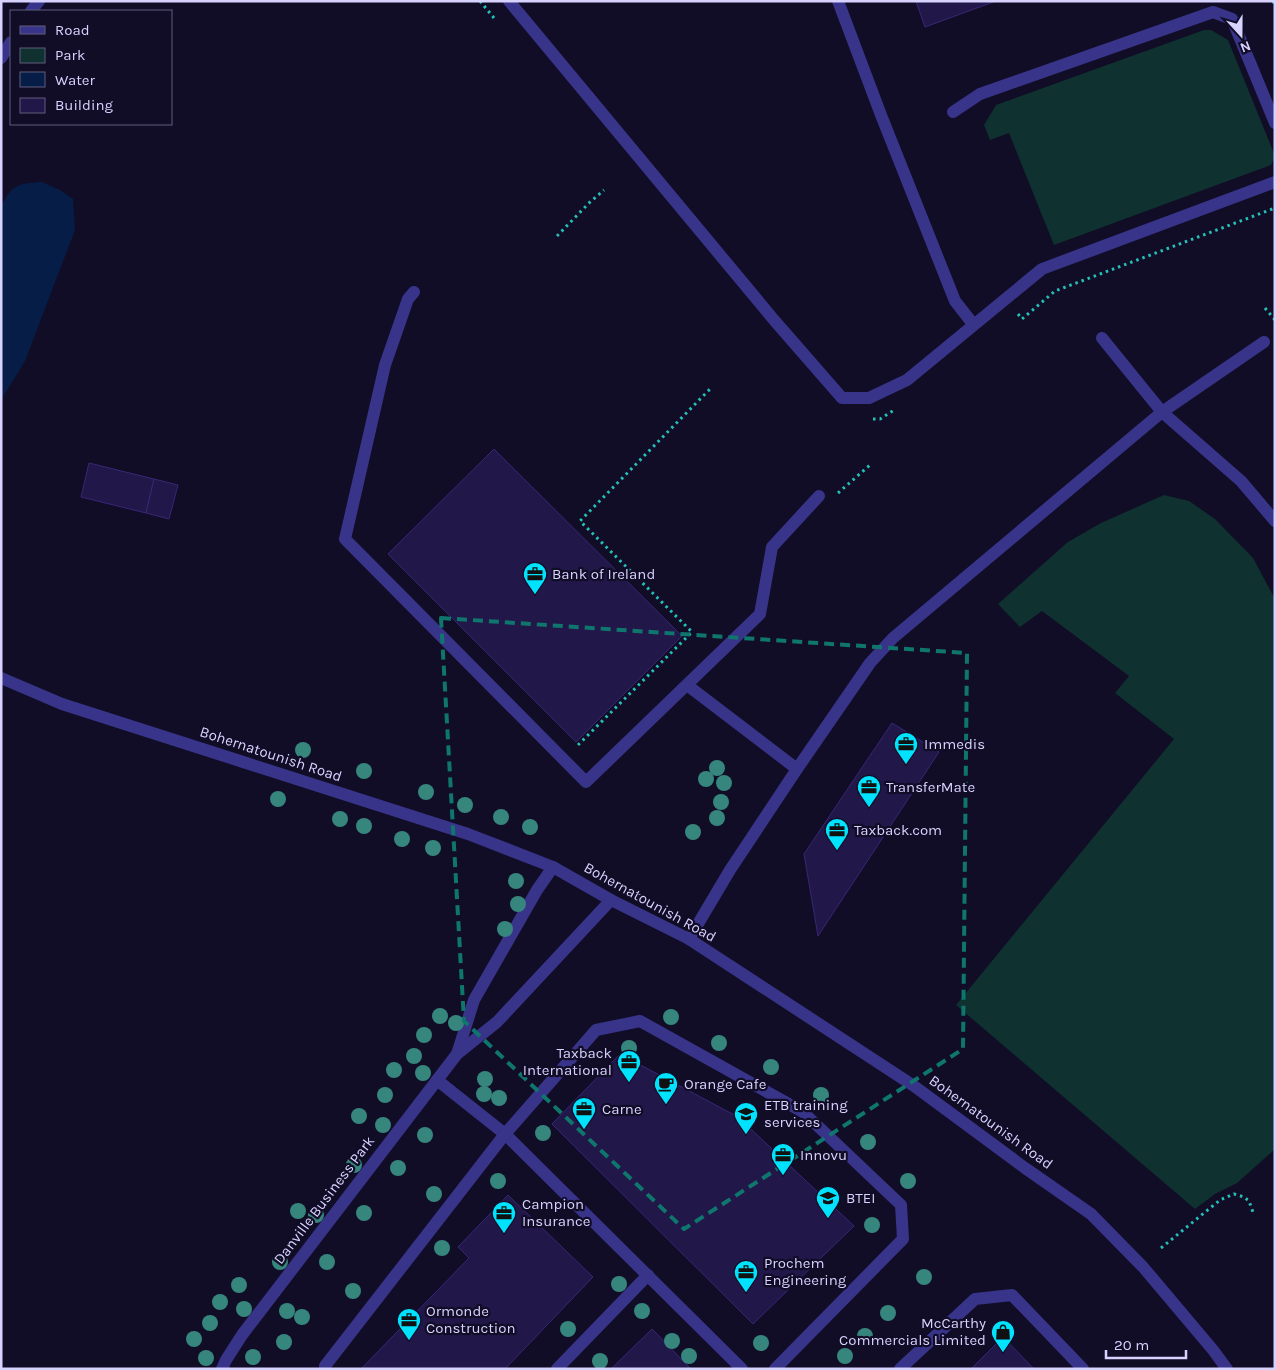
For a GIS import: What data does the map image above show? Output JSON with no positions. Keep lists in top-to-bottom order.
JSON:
{
  "streets": {
    "street": ["Bohernatounish Road", "Danville Business Park"]
  },
  "crossings": [
    ["Bohernatounish Road", "Danville Business Park"]
  ],
  "places": {
    "office": [
      "Bank of Ireland",
      "Immedis",
      "TransferMate",
      "Taxback.com",
      "Taxback International",
      "Carne",
      "Innovu",
      "Campion Insurance",
      "Prochem Engineering",
      "Ormonde Construction"
    ],
    "cafe": ["Orange Cafe"],
    "school or university": ["ETB training services", "BTEI"],
    "shop": ["McCarthy Commercials Limited"]
  },
  "legend": [
    "Road",
    "Park",
    "Water",
    "Building"
  ],
  "scale_bar": "20 m",
  "north": "bottom"
}
